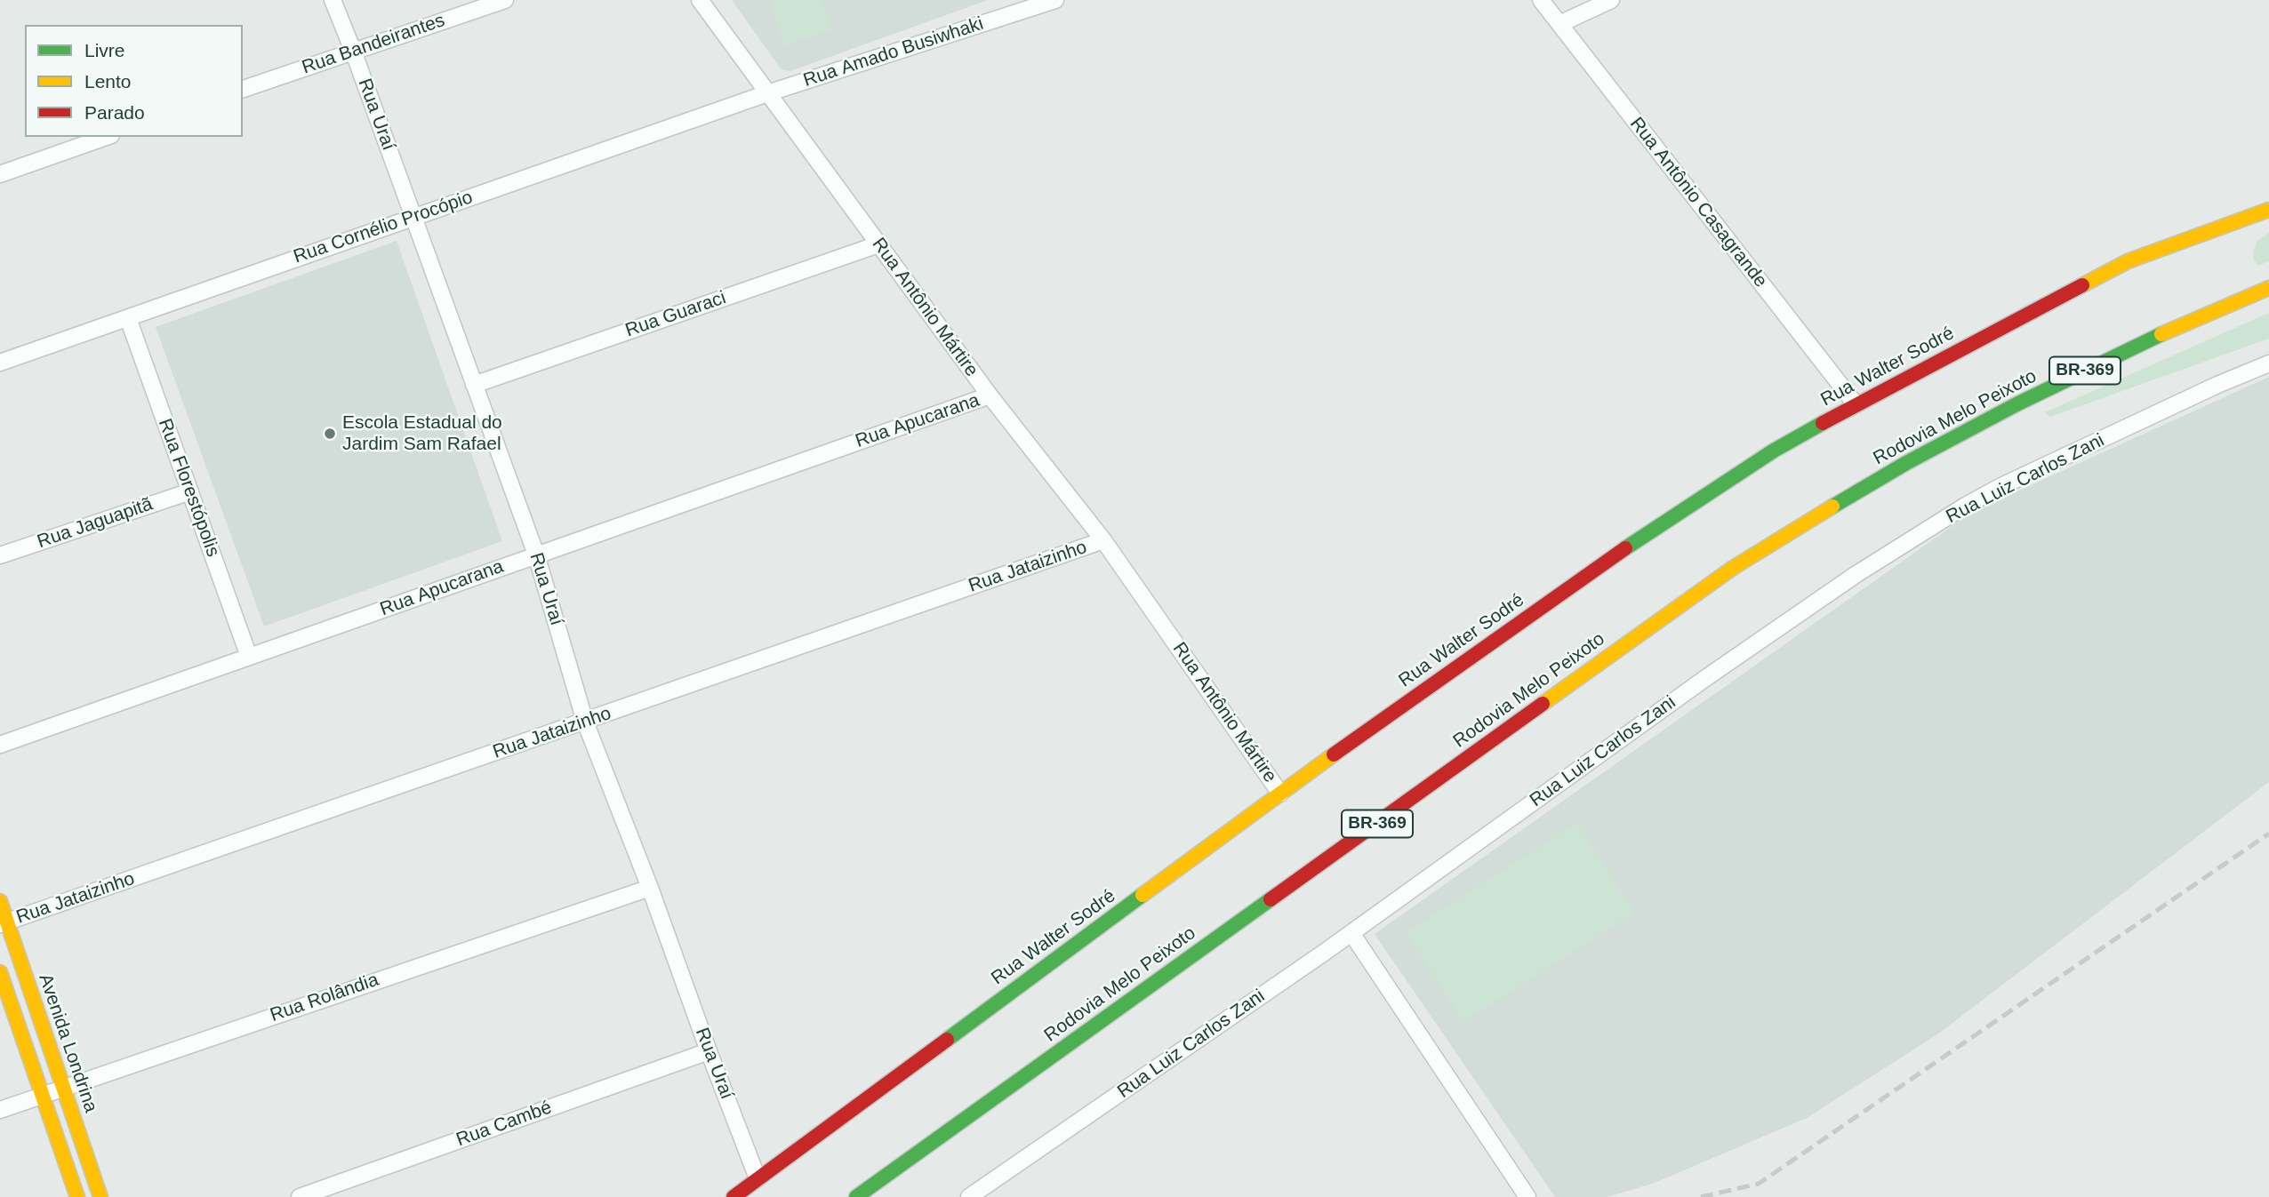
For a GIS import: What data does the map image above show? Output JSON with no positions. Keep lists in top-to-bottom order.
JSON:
{
  "streets": {
    "street": [
      "Rua Bandeirantes",
      "Rua Amado Busiwhaki",
      "Rua Uraí",
      "Rua Antônio Casagrande",
      "Rua Cornélio Procópio",
      "Rua Antônio Mártire",
      "Rua Guaraci",
      "Rua Walter Sodré",
      "BR-369",
      "Rodovia Melo Peixoto",
      "Rua Apucarana",
      "Rua Luiz Carlos Zani",
      "Rua Florestópolis",
      "Rua Jaguapitã",
      "Rua Jataizinho",
      "Rua Rolândia",
      "Avenida Londrina",
      "Rua Cambé"
    ]
  },
  "crossings": [
    ["Rua Bandeirantes", "Rua Uraí"],
    ["Rua Amado Busiwhaki", "Rua Cornélio Procópio"],
    ["Rua Amado Busiwhaki", "Rua Antônio Mártire"],
    ["Rua Uraí", "Rua Cornélio Procópio"],
    ["Rua Uraí", "Rua Guaraci"],
    ["Rua Uraí", "Rua Walter Sodré"],
    ["Rua Uraí", "Rua Apucarana"],
    ["Rua Uraí", "Rua Jataizinho"],
    ["Rua Uraí", "Rua Rolândia"],
    ["Rua Uraí", "Rua Cambé"],
    ["Rua Antônio Casagrande", "Rua Walter Sodré"],
    ["Rua Cornélio Procópio", "Rua Antônio Mártire"],
    ["Rua Cornélio Procópio", "Rua Florestópolis"],
    ["Rua Antônio Mártire", "Rua Guaraci"],
    ["Rua Antônio Mártire", "Rua Walter Sodré"],
    ["Rua Antônio Mártire", "Rua Apucarana"],
    ["Rua Antônio Mártire", "Rua Jataizinho"],
    ["Rua Apucarana", "Rua Florestópolis"],
    ["Rua Florestópolis", "Rua Jaguapitã"],
    ["Rua Jataizinho", "Avenida Londrina"],
    ["Rua Rolândia", "Avenida Londrina"]
  ],
  "places": ["Escola Estadual do Jardim Sam Rafael"],
  "legend": ["Livre", "Lento", "Parado"]
}
